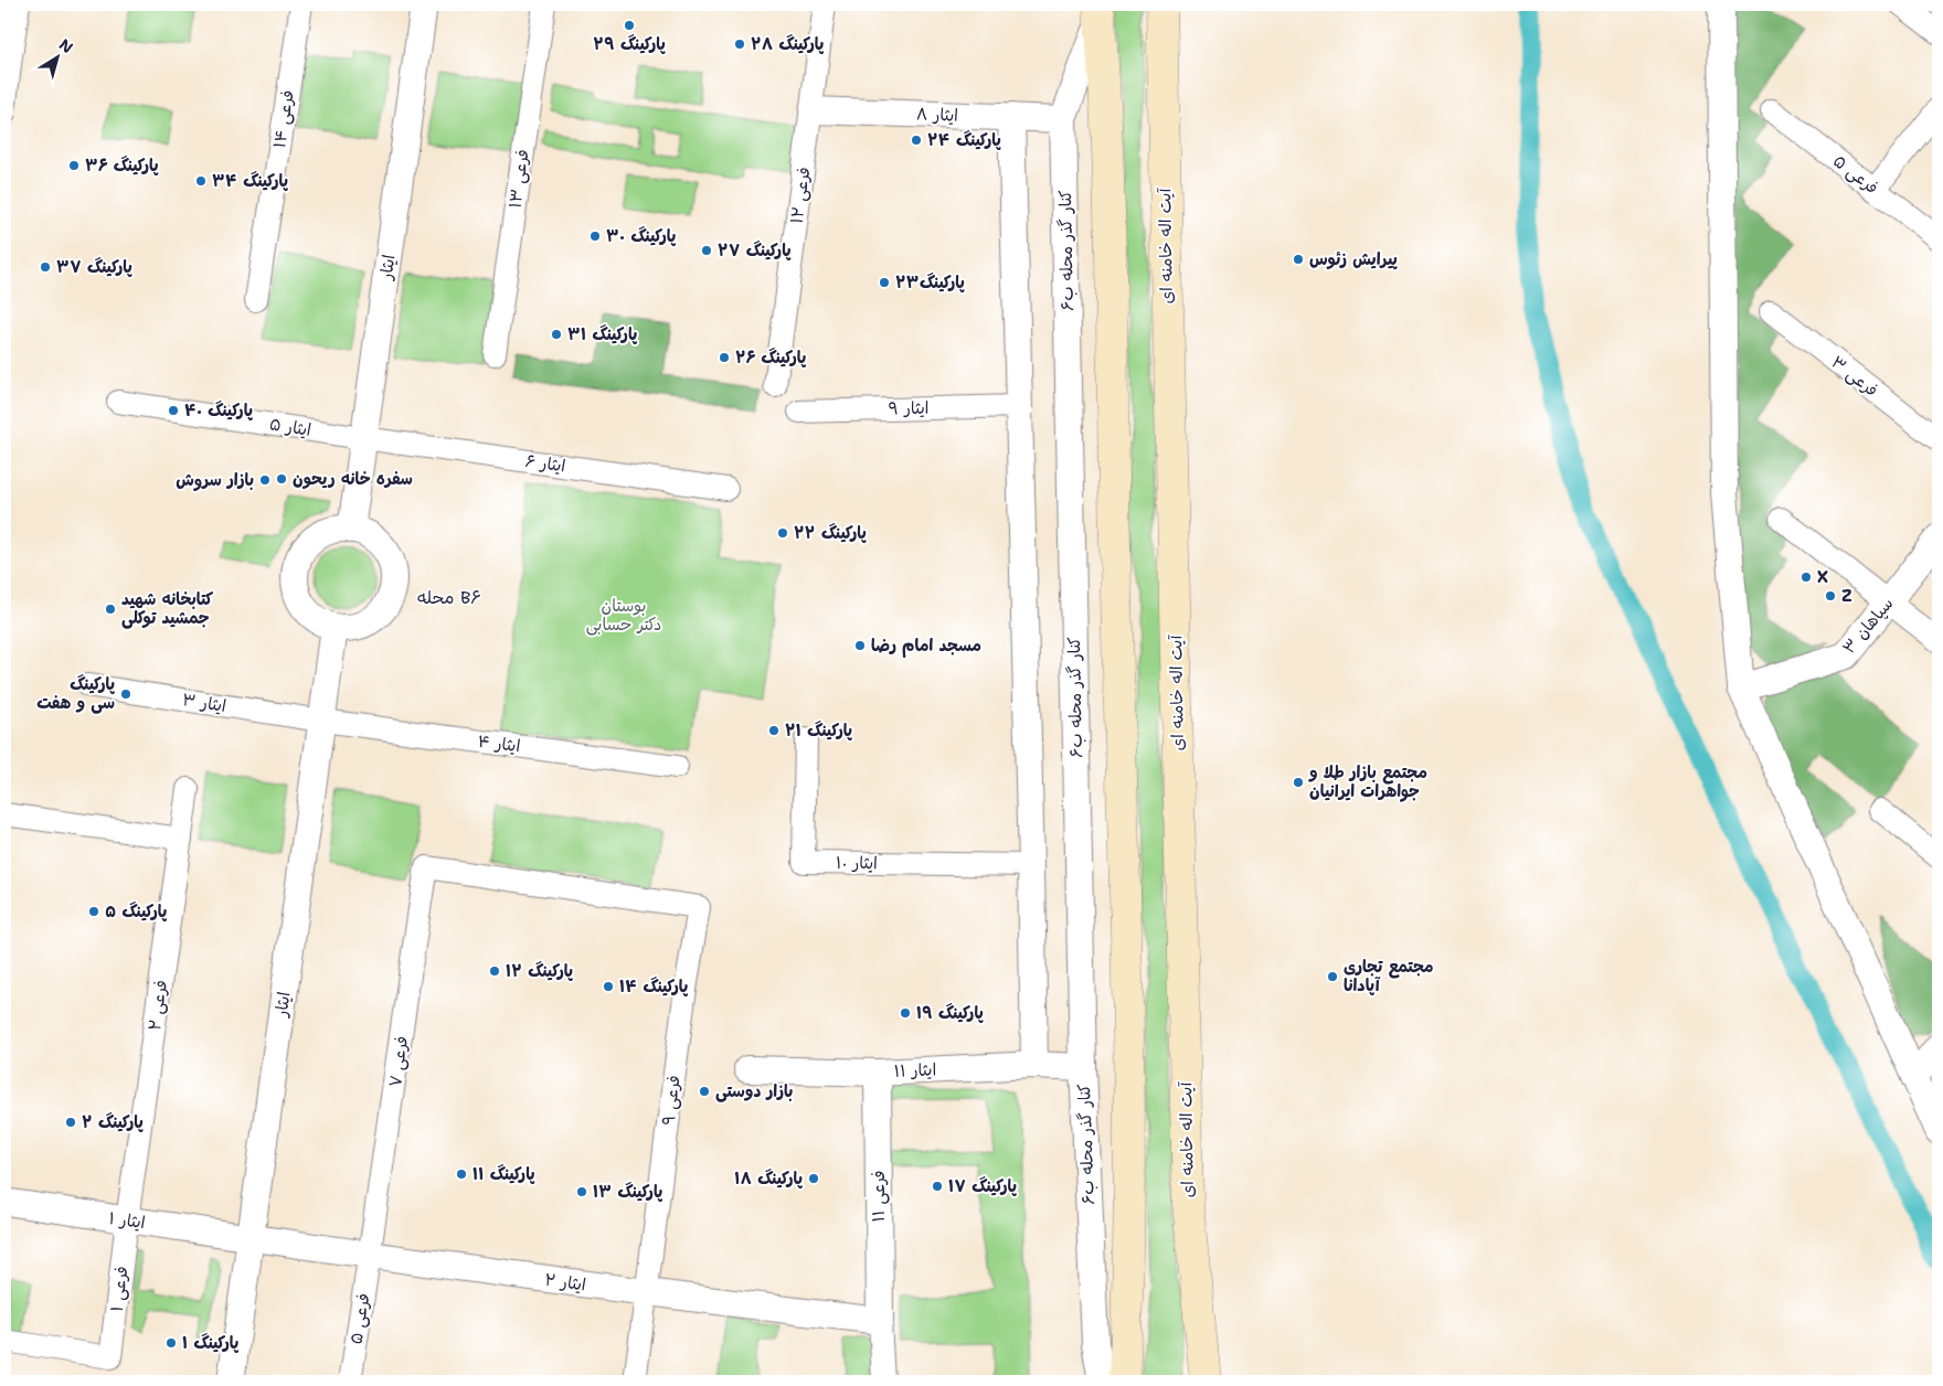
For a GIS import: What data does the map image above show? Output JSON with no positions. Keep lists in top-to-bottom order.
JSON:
{
  "streets": {
    "main road": ["آیت اله خامنه ای"],
    "street": [
      "ایثار ۸",
      "فرعی ۱۴",
      "فرعی ۵",
      "فرعی ۱۳",
      "فرعی ۱۲",
      "کنار گذر محله ب۶",
      "ایثار",
      "فرعی ۳",
      "ایثار ۹",
      "ایثار ۵",
      "ایثار ۶",
      "سپاهان ۳",
      "ایثار ۳",
      "ایثار ۴",
      "ایثار ۱۰",
      "فرعی ۲",
      "فرعی ۷",
      "ایثار ۱۱",
      "فرعی ۹",
      "فرعی ۱۱",
      "ایثار ۱",
      "ایثار ۲",
      "فرعی ۱"
    ]
  },
  "crossings": [
    ["ایثار ۸", "فرعی ۱۲"],
    ["ایثار ۸", "کنار گذر محله ب۶"],
    ["فرعی ۵", "فرعی ۷"],
    ["فرعی ۵", "ایثار ۲"],
    ["کنار گذر محله ب۶", "ایثار ۱۱"],
    ["ایثار", "ایثار ۵"],
    ["ایثار", "ایثار ۶"],
    ["ایثار", "ایثار ۳"],
    ["ایثار", "ایثار ۴"],
    ["ایثار", "ایثار ۱"],
    ["ایثار", "ایثار ۲"],
    ["ایثار ۵", "ایثار ۶"],
    ["ایثار ۳", "ایثار ۴"],
    ["فرعی ۲", "ایثار ۱"],
    ["فرعی ۲", "فرعی ۱"],
    ["فرعی ۷", "فرعی ۹"],
    ["فرعی ۷", "ایثار ۲"],
    ["ایثار ۱۱", "فرعی ۱۱"],
    ["فرعی ۹", "ایثار ۲"],
    ["فرعی ۱۱", "ایثار ۲"],
    ["ایثار ۱", "ایثار ۲"],
    ["ایثار ۱", "فرعی ۱"]
  ],
  "districts": ["محله B۶"],
  "parks": ["بوستان دکتر حسابی"],
  "places": [
    "پارکینگ ۲۹",
    "پارکینگ ۲۸",
    "پارکینگ ۲۴",
    "پارکینگ ۳۶",
    "پارکینگ ۳۴",
    "پارکینگ ۳۰",
    "پارکینگ ۲۷",
    "پیرایش زئوس",
    "پارکینگ ۳۷",
    "پارکینگ۲۳",
    "پارکینگ ۳۱",
    "پارکینگ ۲۶",
    "پارکینگ ۴۰",
    "سفره خانه ریحون",
    "بازار سروش",
    "پارکینگ ۲۲",
    "X",
    "Z",
    "کتابخانه شهید جمشید توکلی",
    "مسجد امام رضا",
    "پارکینگ سی و هفت",
    "پارکینگ ۲۱",
    "مجتمع بازار طلا و جواهرات ایرانیان",
    "پارکینگ ۵",
    "پارکینگ ۱۲",
    "مجتمع تجاری آپادانا",
    "پارکینگ ۱۴",
    "پارکینگ ۱۹",
    "بازار دوستی",
    "پارکینگ ۲",
    "پارکینگ ۱۱",
    "پارکینگ ۱۸",
    "پارکینگ ۱۷",
    "پارکینگ ۱۳",
    "پارکینگ ۱"
  ],
  "north": "top right"
}
